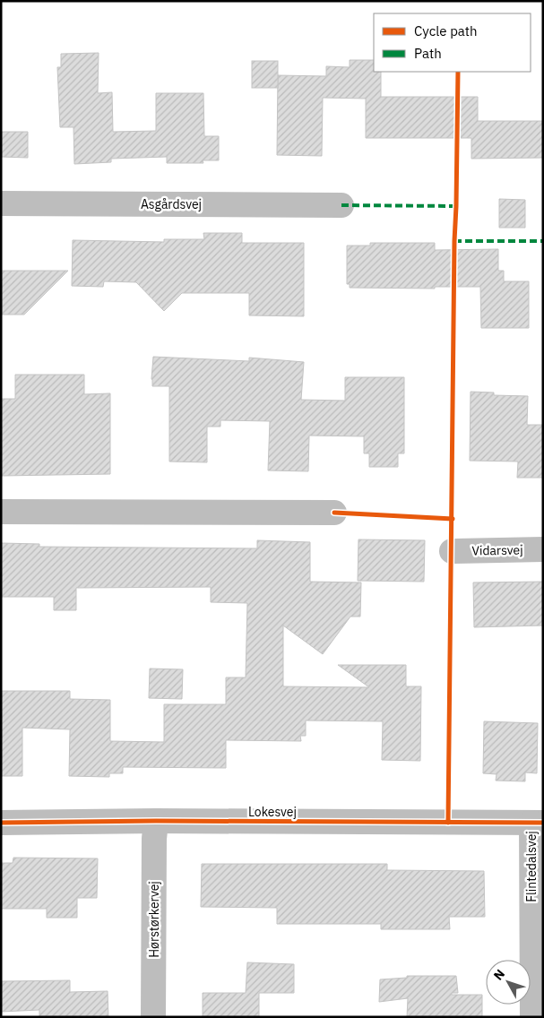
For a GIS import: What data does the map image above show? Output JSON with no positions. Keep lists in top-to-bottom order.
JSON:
{
  "streets": {
    "street": [
      "Asgårdsvej",
      "Vidarsvej",
      "Lokesvej",
      "Flintedalsvej",
      "Hørstørkervej"
    ]
  },
  "crossings": [
    ["Lokesvej", "Flintedalsvej"],
    ["Lokesvej", "Hørstørkervej"]
  ],
  "legend": ["Cycle path", "Path"],
  "north": "top left"
}
